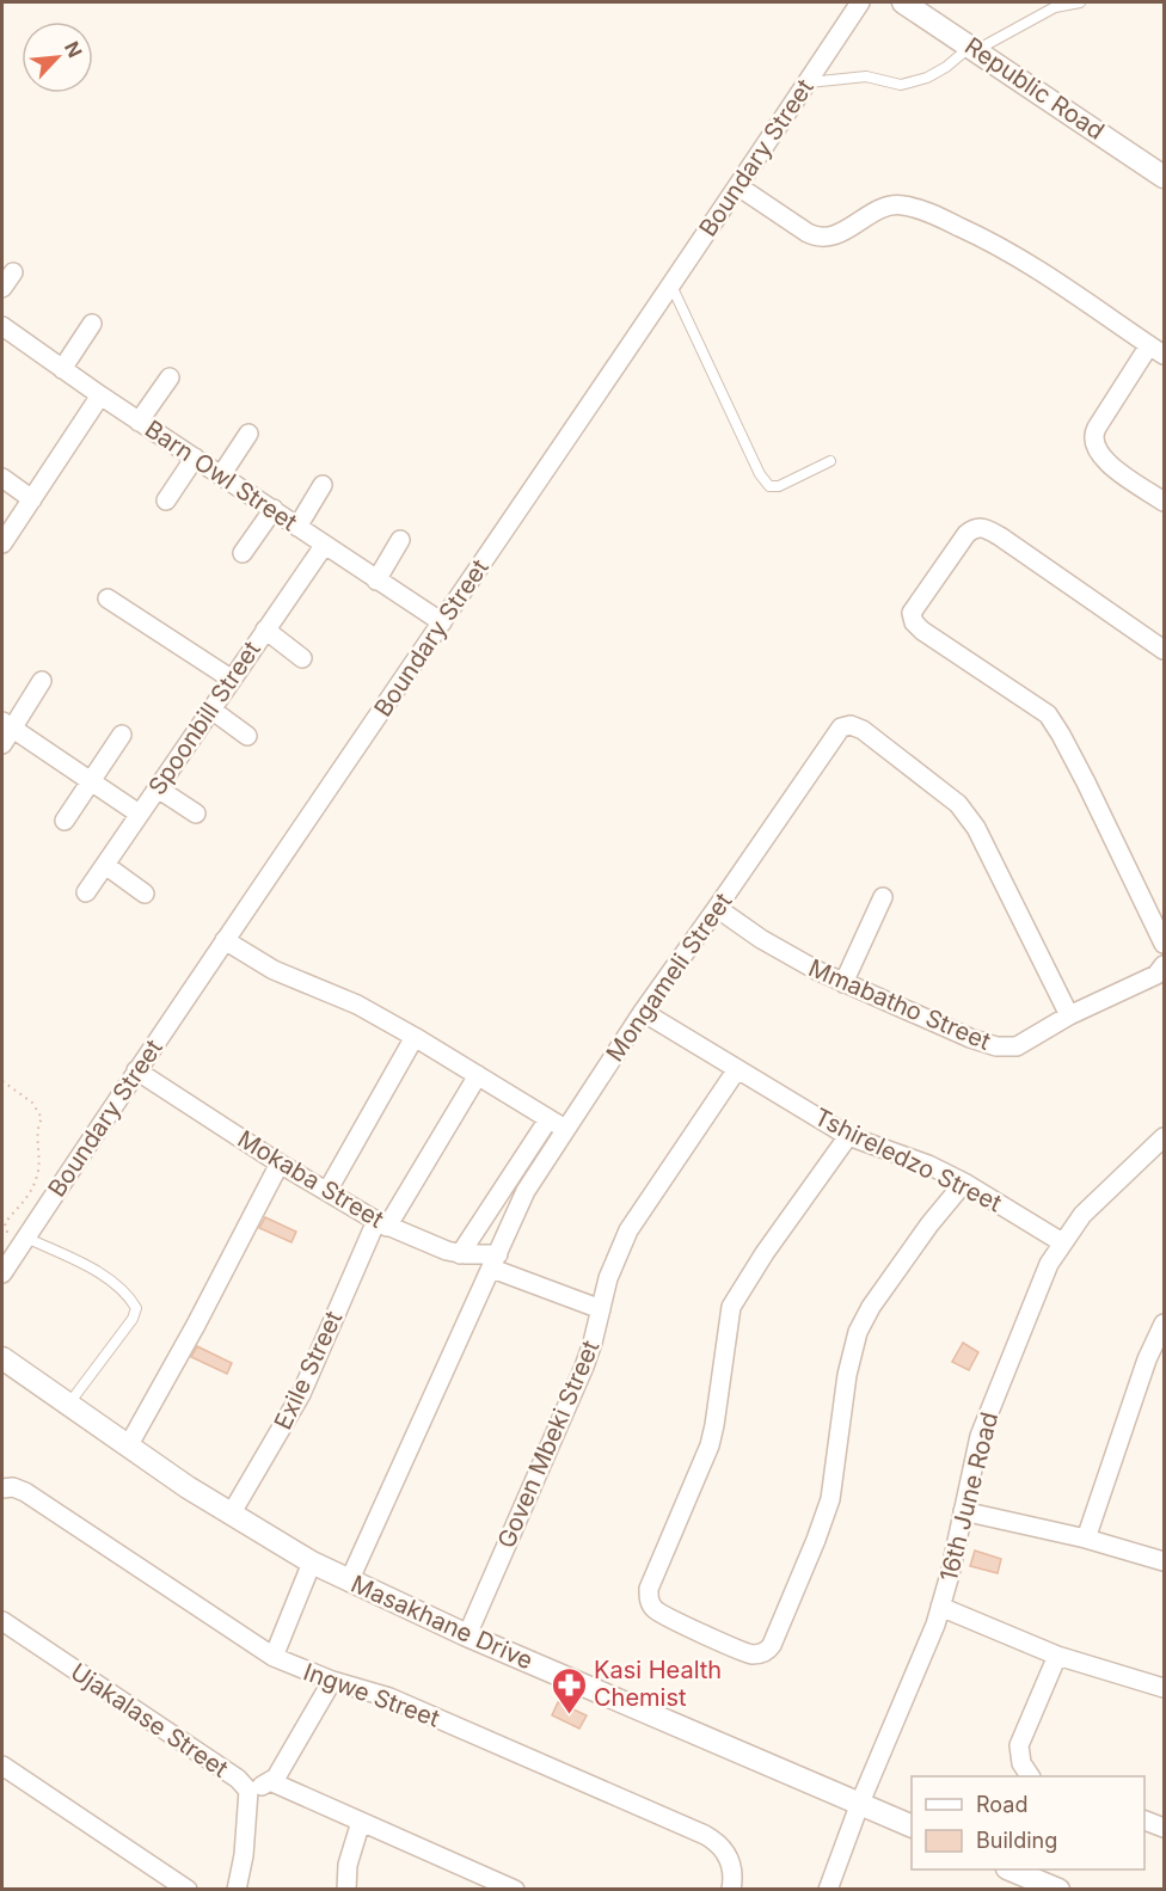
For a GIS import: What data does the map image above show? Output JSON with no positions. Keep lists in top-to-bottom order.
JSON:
{
  "streets": {
    "street": [
      "Republic Road",
      "Boundary Street",
      "Barn Owl Street",
      "Spoonbill Street",
      "Mongameli Street",
      "Mmabatho Street",
      "Tshireledzo Street",
      "Mokaba Street",
      "Exile Street",
      "Goven Mbeki Street",
      "16th June Road",
      "Masakhane Drive",
      "Ingwe Street",
      "Ujakalase Street"
    ]
  },
  "crossings": [
    ["Boundary Street", "Barn Owl Street"],
    ["Boundary Street", "Mokaba Street"],
    ["Barn Owl Street", "Spoonbill Street"],
    ["Mongameli Street", "Mmabatho Street"],
    ["Mongameli Street", "Tshireledzo Street"],
    ["Mongameli Street", "Mokaba Street"],
    ["Mongameli Street", "Masakhane Drive"],
    ["Tshireledzo Street", "Goven Mbeki Street"],
    ["Tshireledzo Street", "16th June Road"],
    ["Mokaba Street", "Exile Street"],
    ["Mokaba Street", "Goven Mbeki Street"],
    ["Exile Street", "Masakhane Drive"],
    ["Goven Mbeki Street", "Masakhane Drive"],
    ["16th June Road", "Masakhane Drive"]
  ],
  "places": {
    "pharmacy": ["Kasi Health Chemist"]
  },
  "legend": ["Road", "Building"],
  "north": "top right"
}
